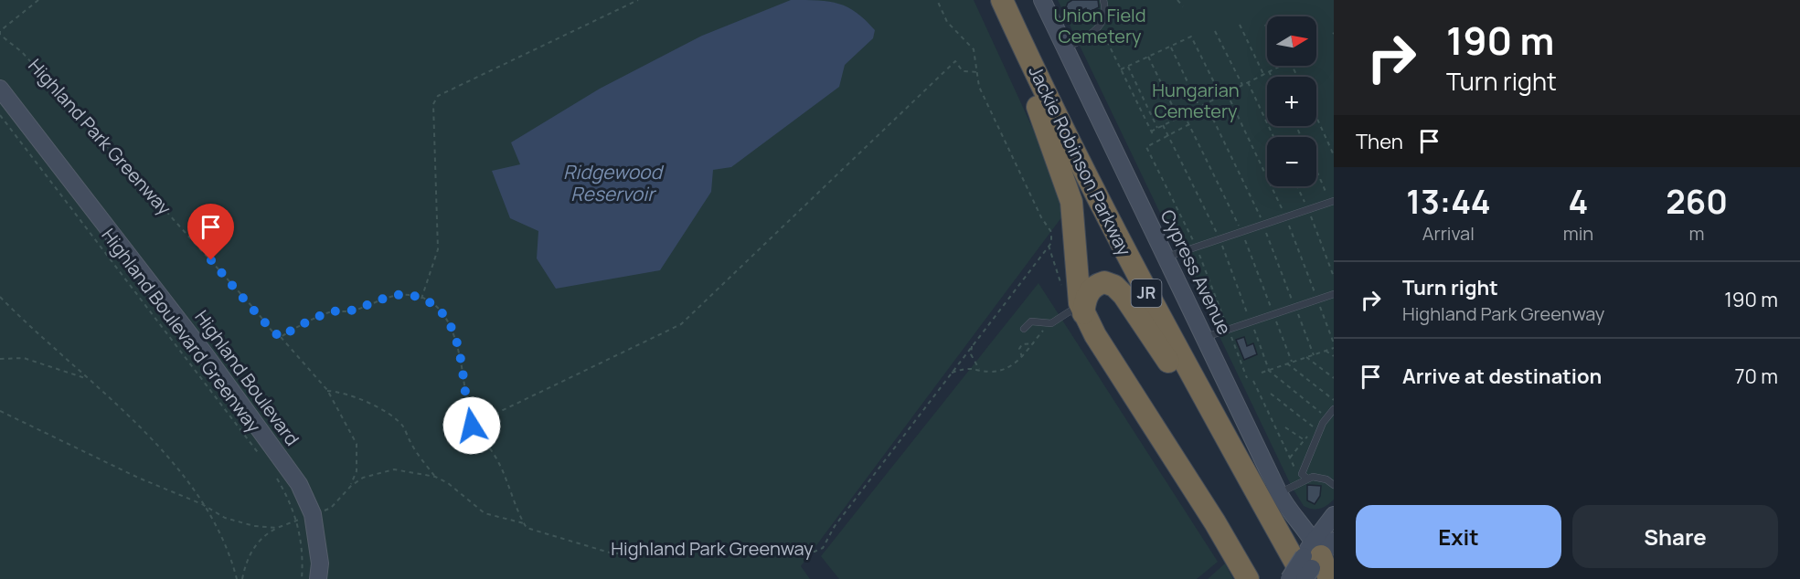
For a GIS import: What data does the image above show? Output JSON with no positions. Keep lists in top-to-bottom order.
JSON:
{
  "streets": {
    "highway": ["Jackie Robinson Parkway", "JR"],
    "street": ["Cypress Avenue", "Highland Boulevard"],
    "path": ["Highland Park Greenway", "Highland Boulevard Greenway"]
  },
  "crossings": [
    ["Jackie Robinson Parkway", "Cypress Avenue"]
  ],
  "water": ["Ridgewood Reservoir"],
  "parks": ["Union Field Cemetery", "Hungarian Cemetery"],
  "north": "right",
  "page": {
    "turn": ["190 m", "Turn right"],
    "map_buttons": ["+", "−"],
    "then": "Then",
    "eta": [
      "13:44",
      "Arrival",
      "4",
      "min",
      "260",
      "m"
    ],
    "list": [
      {
        "name": "Turn right",
        "note": "Highland Park Greenway",
        "value": "190 m"
      },
      {
        "name": "Arrive at destination",
        "value": "70 m"
      }
    ],
    "buttons": ["Exit", "Share"]
  }
}
